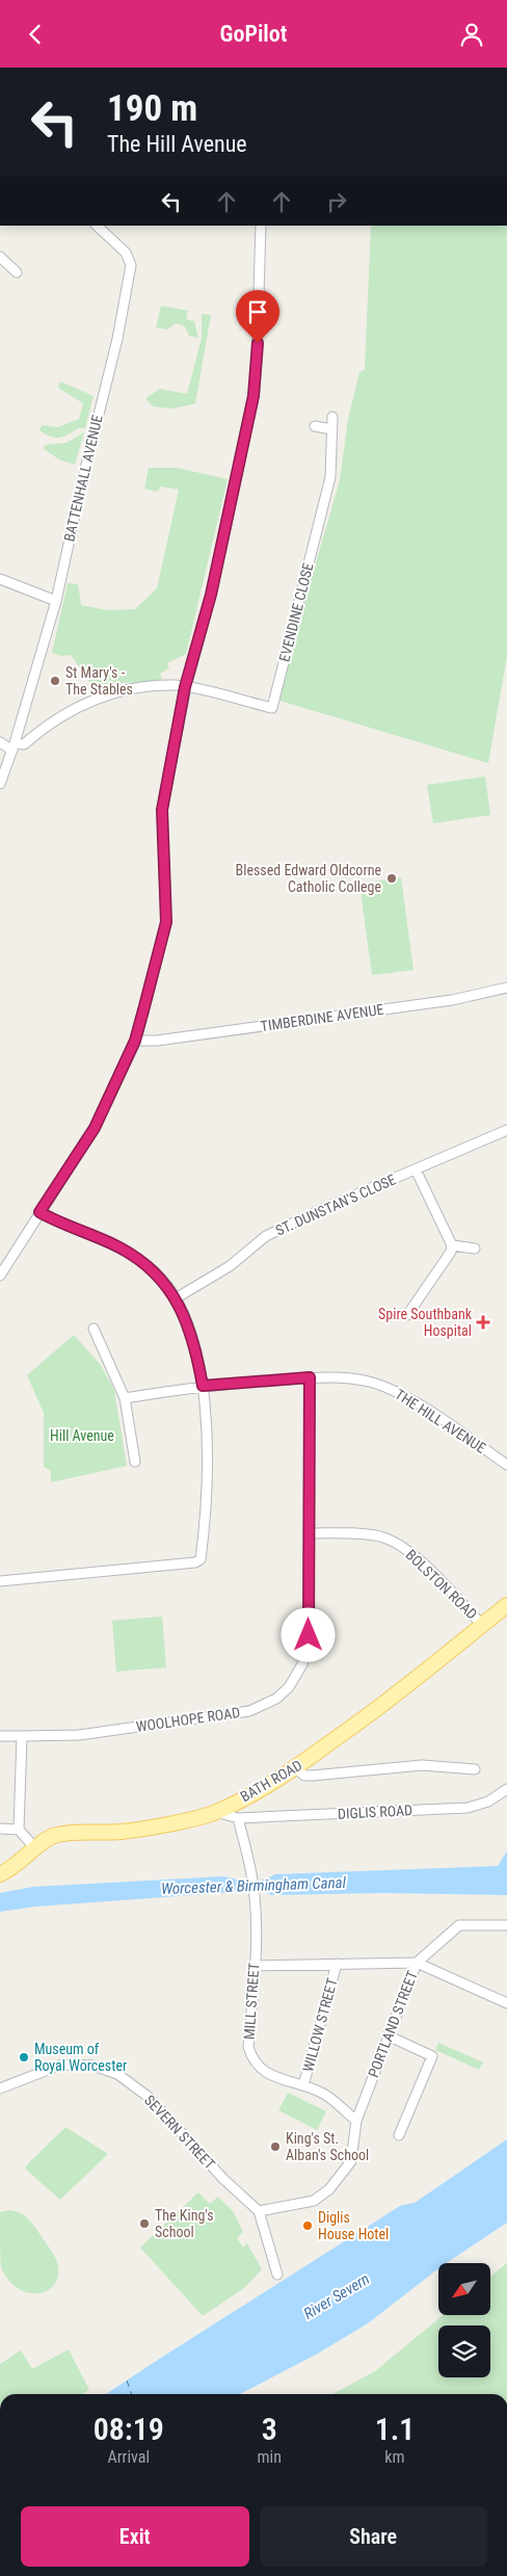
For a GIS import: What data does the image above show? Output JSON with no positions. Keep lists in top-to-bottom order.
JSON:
{
  "streets": {
    "main road": ["BATH ROAD"],
    "street": [
      "BATTENHALL AVENUE",
      "EVENDINE CLOSE",
      "TIMBERDINE AVENUE",
      "ST. DUNSTAN'S CLOSE",
      "THE HILL AVENUE",
      "BOLSTON ROAD",
      "WOOLHOPE ROAD",
      "DIGLIS ROAD",
      "MILL STREET",
      "PORTLAND STREET",
      "WILLOW STREET",
      "SEVERN STREET"
    ]
  },
  "crossings": [
    ["THE HILL AVENUE", "WOOLHOPE ROAD"],
    ["BOLSTON ROAD", "WOOLHOPE ROAD"],
    ["BOLSTON ROAD", "BATH ROAD"],
    ["DIGLIS ROAD", "MILL STREET"],
    ["MILL STREET", "PORTLAND STREET"],
    ["MILL STREET", "WILLOW STREET"],
    ["PORTLAND STREET", "WILLOW STREET"]
  ],
  "water": ["Worcester & Birmingham Canal", "River Severn"],
  "parks": ["Hill Avenue"],
  "places": {
    "other": [
      "St Mary's - The Stables",
      "Blessed Edward Oldcorne Catholic College",
      "Museum of Royal Worcester",
      "King's St. Alban's School",
      "The King's School",
      "Diglis House Hotel"
    ],
    "health": ["Spire Southbank Hospital"]
  },
  "north": "bottom left",
  "page": {
    "header": "GoPilot",
    "turn": ["190 m", "The Hill Avenue"],
    "eta": [
      "08:19",
      "Arrival",
      "3",
      "min",
      "1.1",
      "km"
    ],
    "buttons": ["Exit", "Share"]
  }
}
